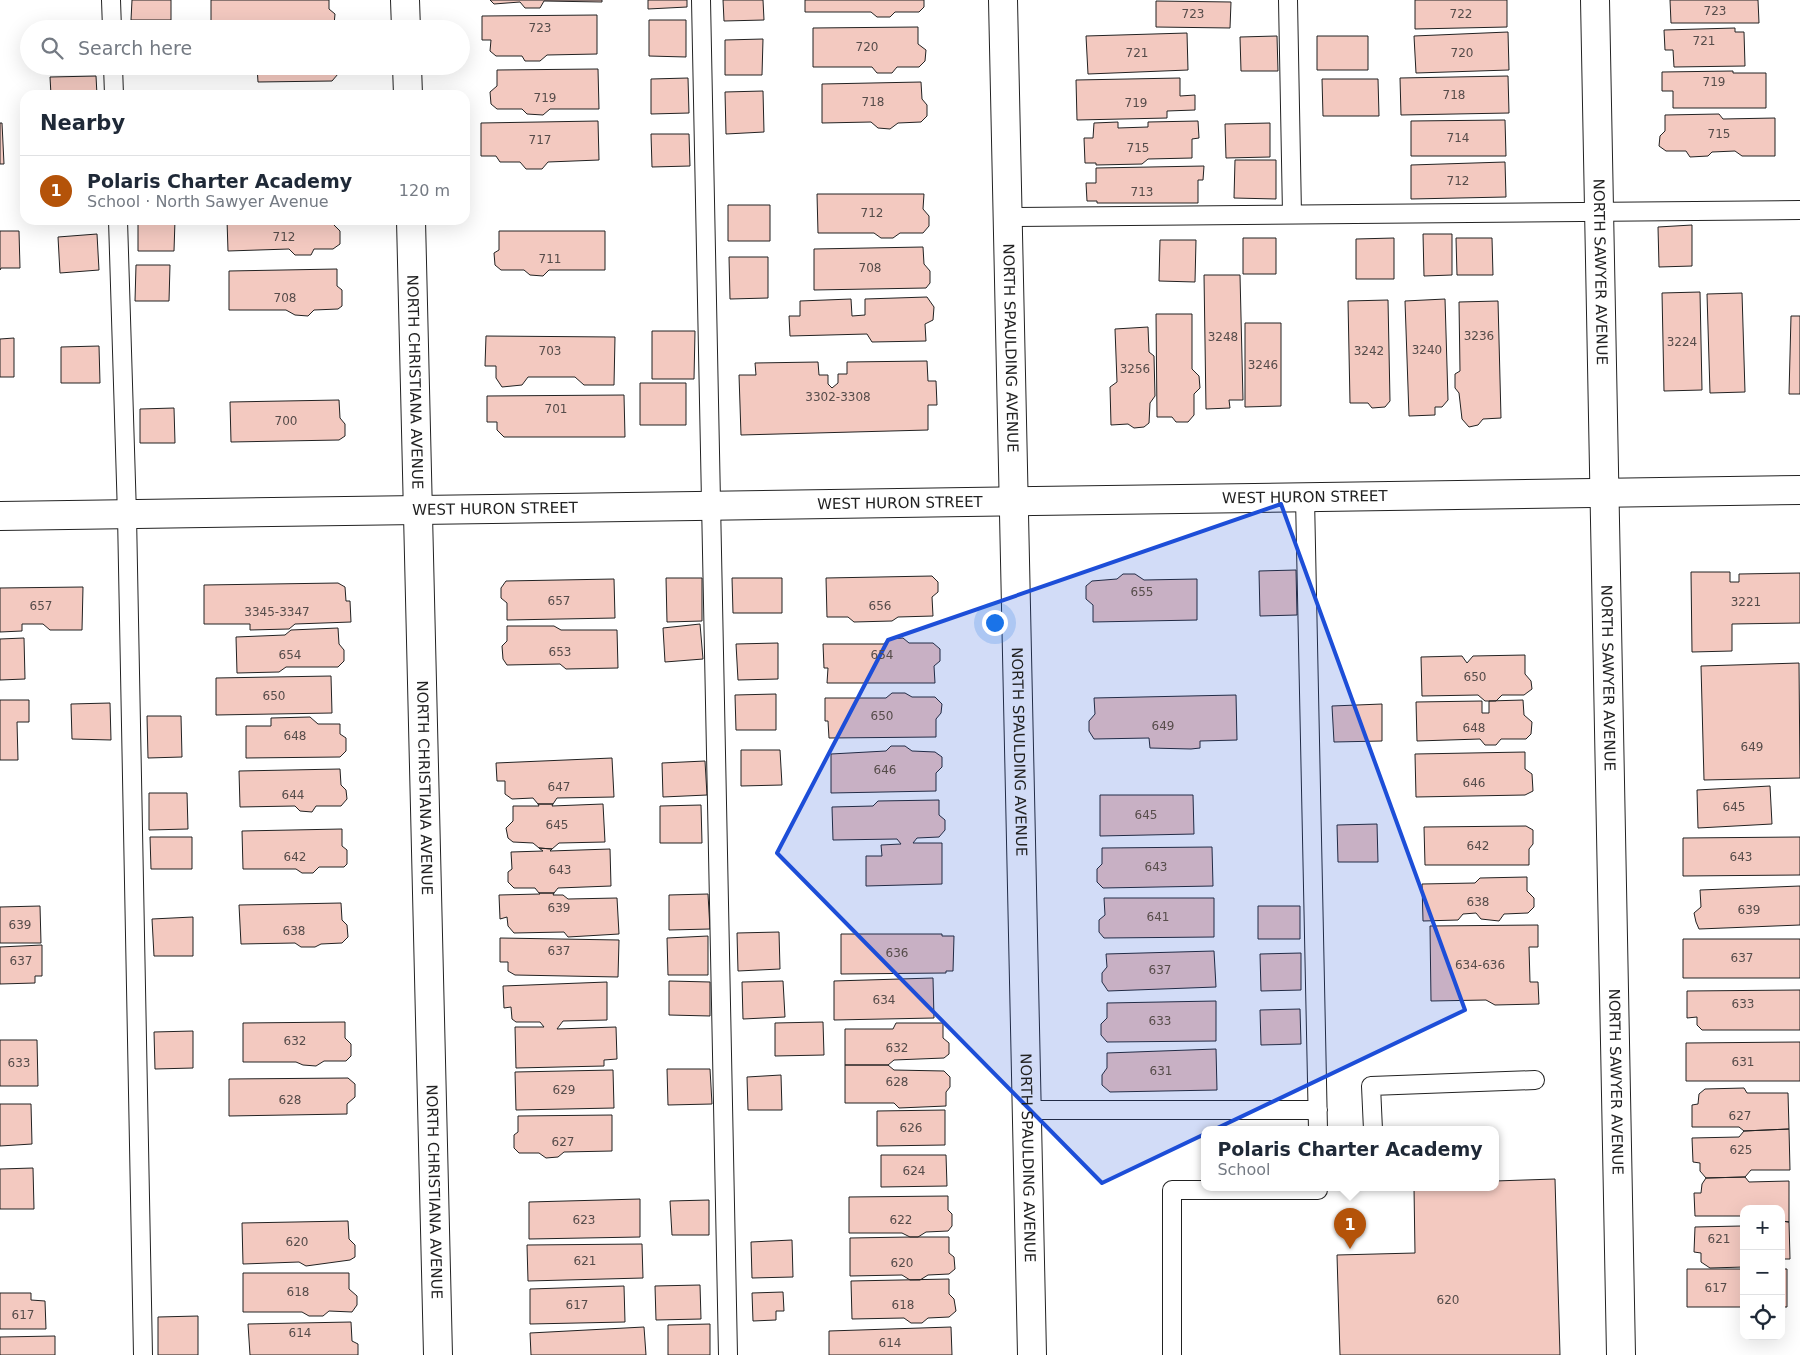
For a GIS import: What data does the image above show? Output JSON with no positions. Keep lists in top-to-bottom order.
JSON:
{
  "streets": {
    "street": [
      "NORTH SAWYER AVENUE",
      "NORTH SPAULDING AVENUE",
      "NORTH CHRISTIANA AVENUE",
      "WEST HURON STREET"
    ]
  },
  "crossings": [
    ["NORTH SAWYER AVENUE", "WEST HURON STREET"],
    ["NORTH SPAULDING AVENUE", "WEST HURON STREET"],
    ["NORTH CHRISTIANA AVENUE", "WEST HURON STREET"]
  ],
  "house_numbers": [
    "723",
    "723",
    "722",
    "723",
    "721",
    "720",
    "721",
    "720",
    "719",
    "718",
    "719",
    "718",
    "719",
    "715",
    "714",
    "717",
    "715",
    "712",
    "713",
    "712",
    "712",
    "711",
    "708",
    "708",
    "3236",
    "3248",
    "3224",
    "3240",
    "703",
    "3242",
    "3246",
    "3256",
    "3302-3308",
    "701",
    "700",
    "655",
    "657",
    "3221",
    "657",
    "656",
    "3345-3347",
    "653",
    "654",
    "654",
    "650",
    "650",
    "650",
    "649",
    "648",
    "648",
    "649",
    "646",
    "646",
    "647",
    "644",
    "645",
    "645",
    "645",
    "642",
    "642",
    "643",
    "643",
    "643",
    "638",
    "639",
    "639",
    "641",
    "639",
    "638",
    "637",
    "636",
    "637",
    "637",
    "634-636",
    "637",
    "634",
    "633",
    "633",
    "632",
    "632",
    "631",
    "633",
    "631",
    "628",
    "629",
    "628",
    "627",
    "626",
    "627",
    "625",
    "624",
    "623",
    "622",
    "621",
    "620",
    "621",
    "620",
    "617",
    "618",
    "620",
    "617",
    "618",
    "617",
    "614",
    "614"
  ],
  "page": {
    "search": "Search here",
    "heading": "Nearby",
    "list": [
      {
        "mark": "1",
        "name": "Polaris Charter Academy",
        "note": "School · North Sawyer Avenue",
        "value": "120 m"
      }
    ],
    "popup": ["Polaris Charter Academy", "School"],
    "map_buttons": ["+", "−"],
    "pins": "1"
  }
}
